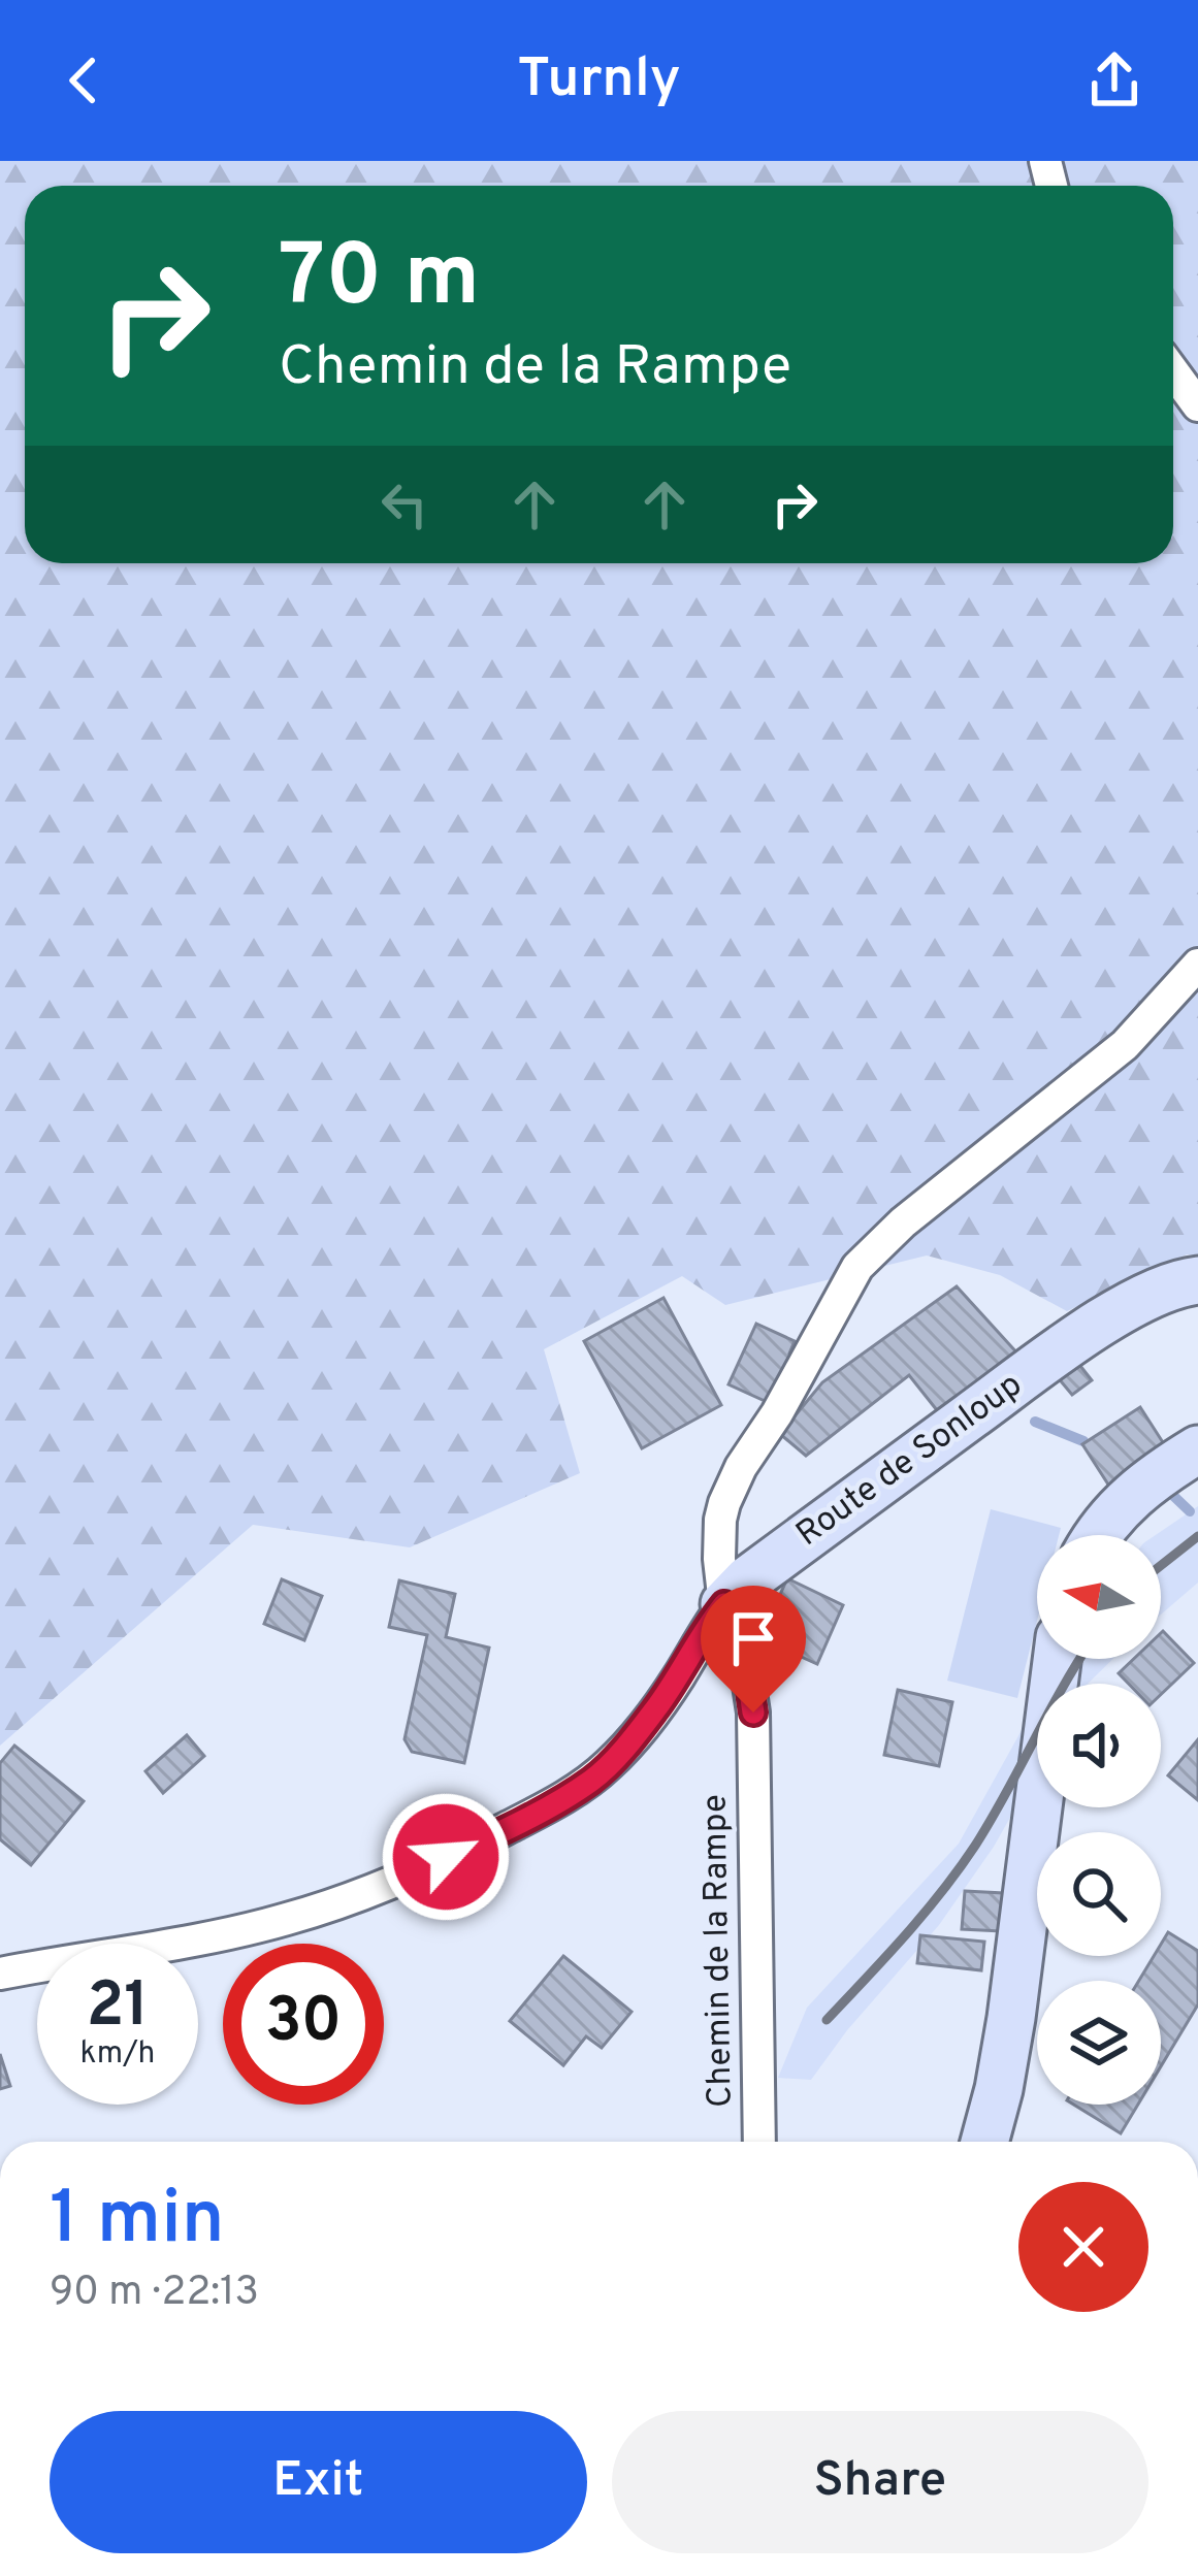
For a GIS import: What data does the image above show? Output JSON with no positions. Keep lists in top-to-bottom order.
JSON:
{
  "streets": {
    "street": ["Route de Sonloup", "Chemin de la Rampe"]
  },
  "crossings": [
    ["Route de Sonloup", "Chemin de la Rampe"]
  ],
  "north": "left",
  "page": {
    "header": "Turnly",
    "turn": ["70 m", "Chemin de la Rampe"],
    "speed": "21 km/h",
    "limit": "30",
    "heading": ["1 min", "90 m · 22:13"],
    "buttons": ["Exit", "Share"]
  }
}
